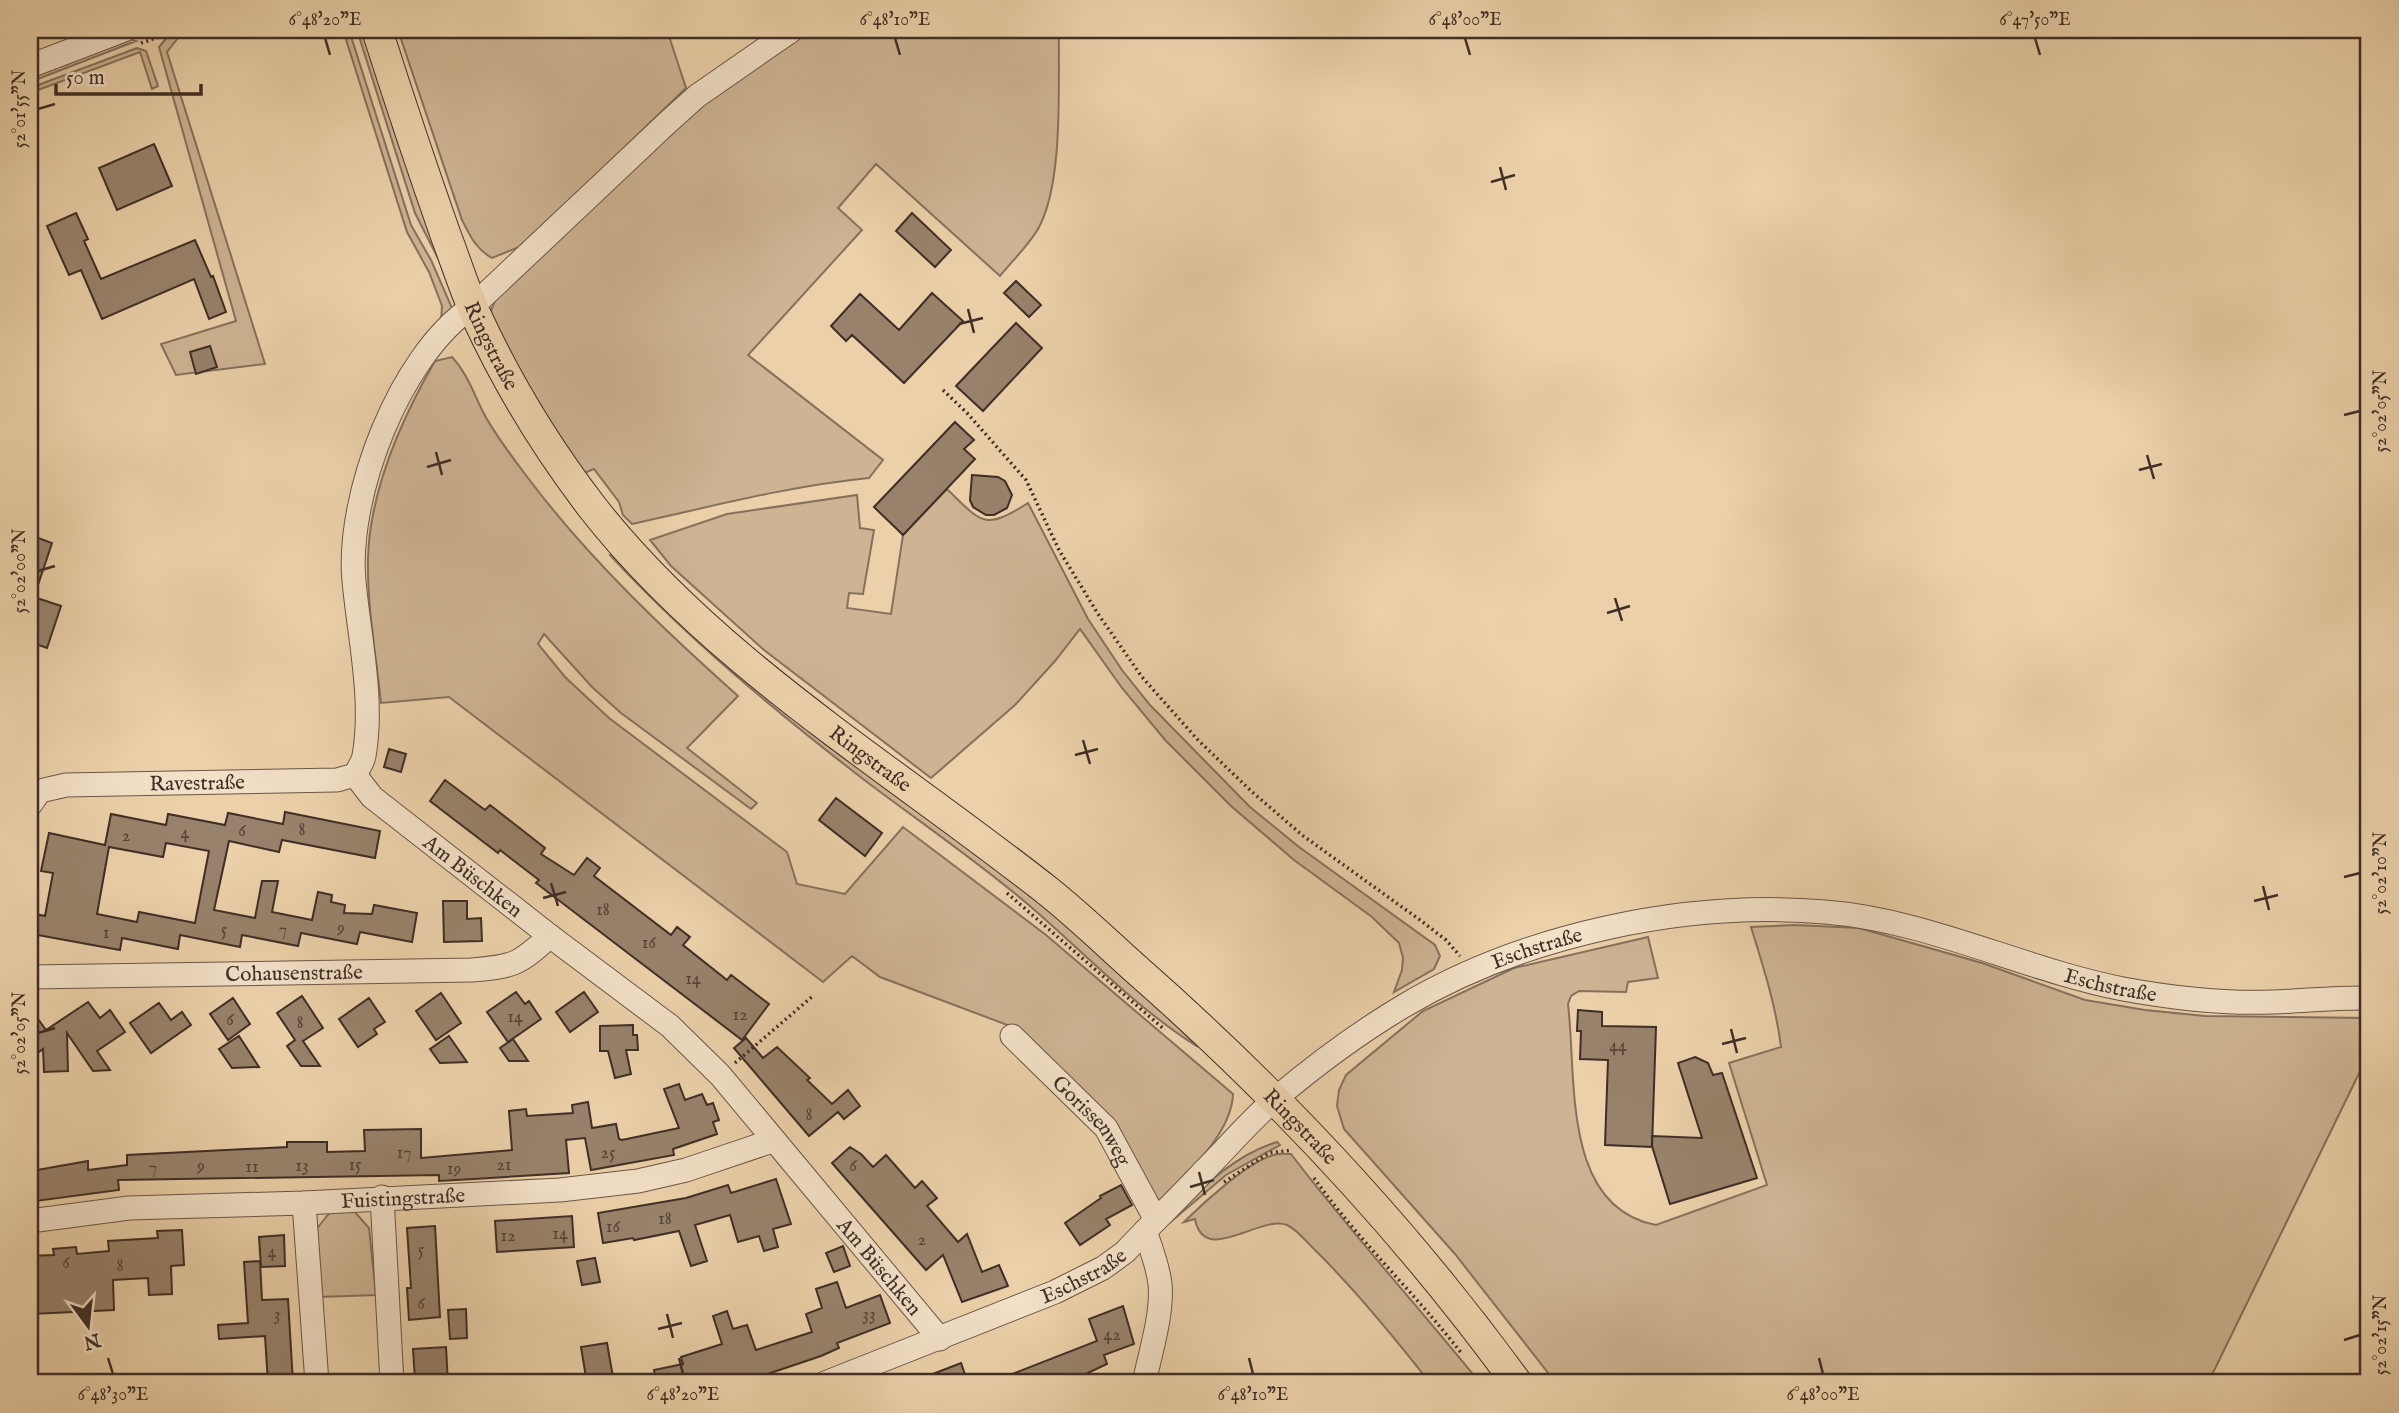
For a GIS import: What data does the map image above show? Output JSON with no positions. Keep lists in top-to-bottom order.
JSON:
{
  "streets": {
    "main road": ["Ringstraße"],
    "street": [
      "Ravestraße",
      "Am Büschken",
      "Eschstraße",
      "Cohausenstraße",
      "Gorissenweg",
      "Fuistingstraße"
    ]
  },
  "crossings": [
    ["Ringstraße", "Eschstraße"],
    ["Ravestraße", "Am Büschken"],
    ["Am Büschken", "Eschstraße"],
    ["Am Büschken", "Cohausenstraße"],
    ["Am Büschken", "Fuistingstraße"],
    ["Eschstraße", "Gorissenweg"]
  ],
  "house_numbers": [
    "8",
    "6",
    "4",
    "2",
    "18",
    "9",
    "5",
    "7",
    "1",
    "16",
    "14",
    "12",
    "14",
    "6",
    "8",
    "44",
    "8",
    "17",
    "25",
    "15",
    "21",
    "9",
    "13",
    "6",
    "11",
    "7",
    "19",
    "18",
    "16",
    "14",
    "12",
    "2",
    "5",
    "4",
    "6",
    "8",
    "6",
    "3",
    "33",
    "42"
  ],
  "scale_bar": "50 m",
  "north": "bottom",
  "coordinates": [
    "6°48'20\"E",
    "6°48'10\"E",
    "6°48'00\"E",
    "6°47'50\"E",
    "52°01'55\"N",
    "52°02'05\"N",
    "52°02'00\"N",
    "52°02'10\"N",
    "52°02'15\"N",
    "6°48'30\"E"
  ]
}
